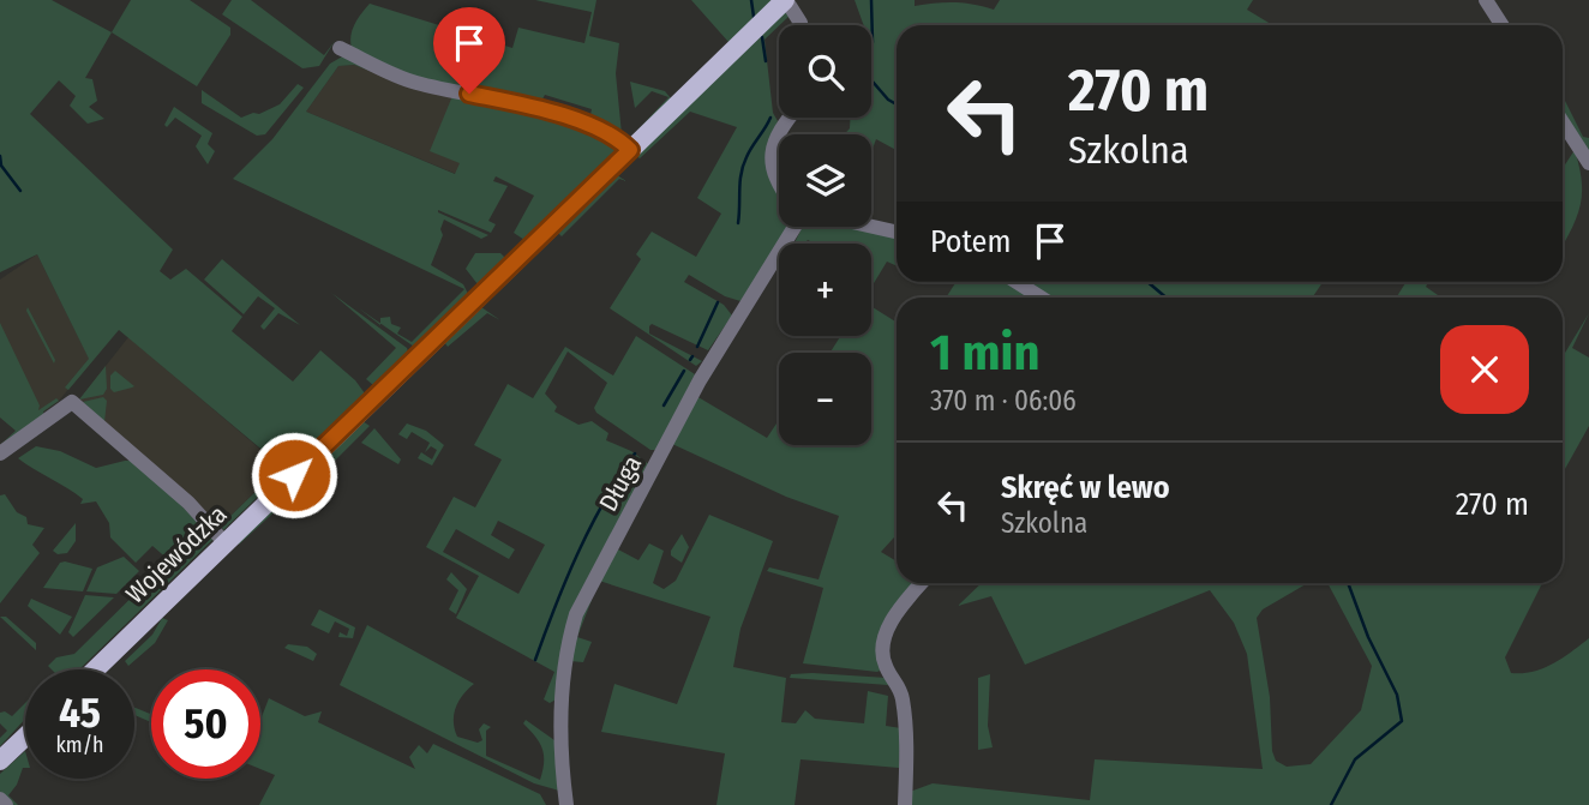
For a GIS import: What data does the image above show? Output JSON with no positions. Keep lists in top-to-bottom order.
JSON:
{
  "streets": {
    "main road": ["Wojewódzka"],
    "street": ["Długa"]
  },
  "page": {
    "map_buttons": ["+", "−"],
    "turn": ["270 m", "Szkolna"],
    "then": "Potem",
    "heading": ["1 min", "370 m · 06:06"],
    "list": [
      {
        "name": "Skręć w lewo",
        "note": "Szkolna",
        "value": "270 m"
      }
    ],
    "speed": "45 km/h",
    "limit": "50"
  }
}
